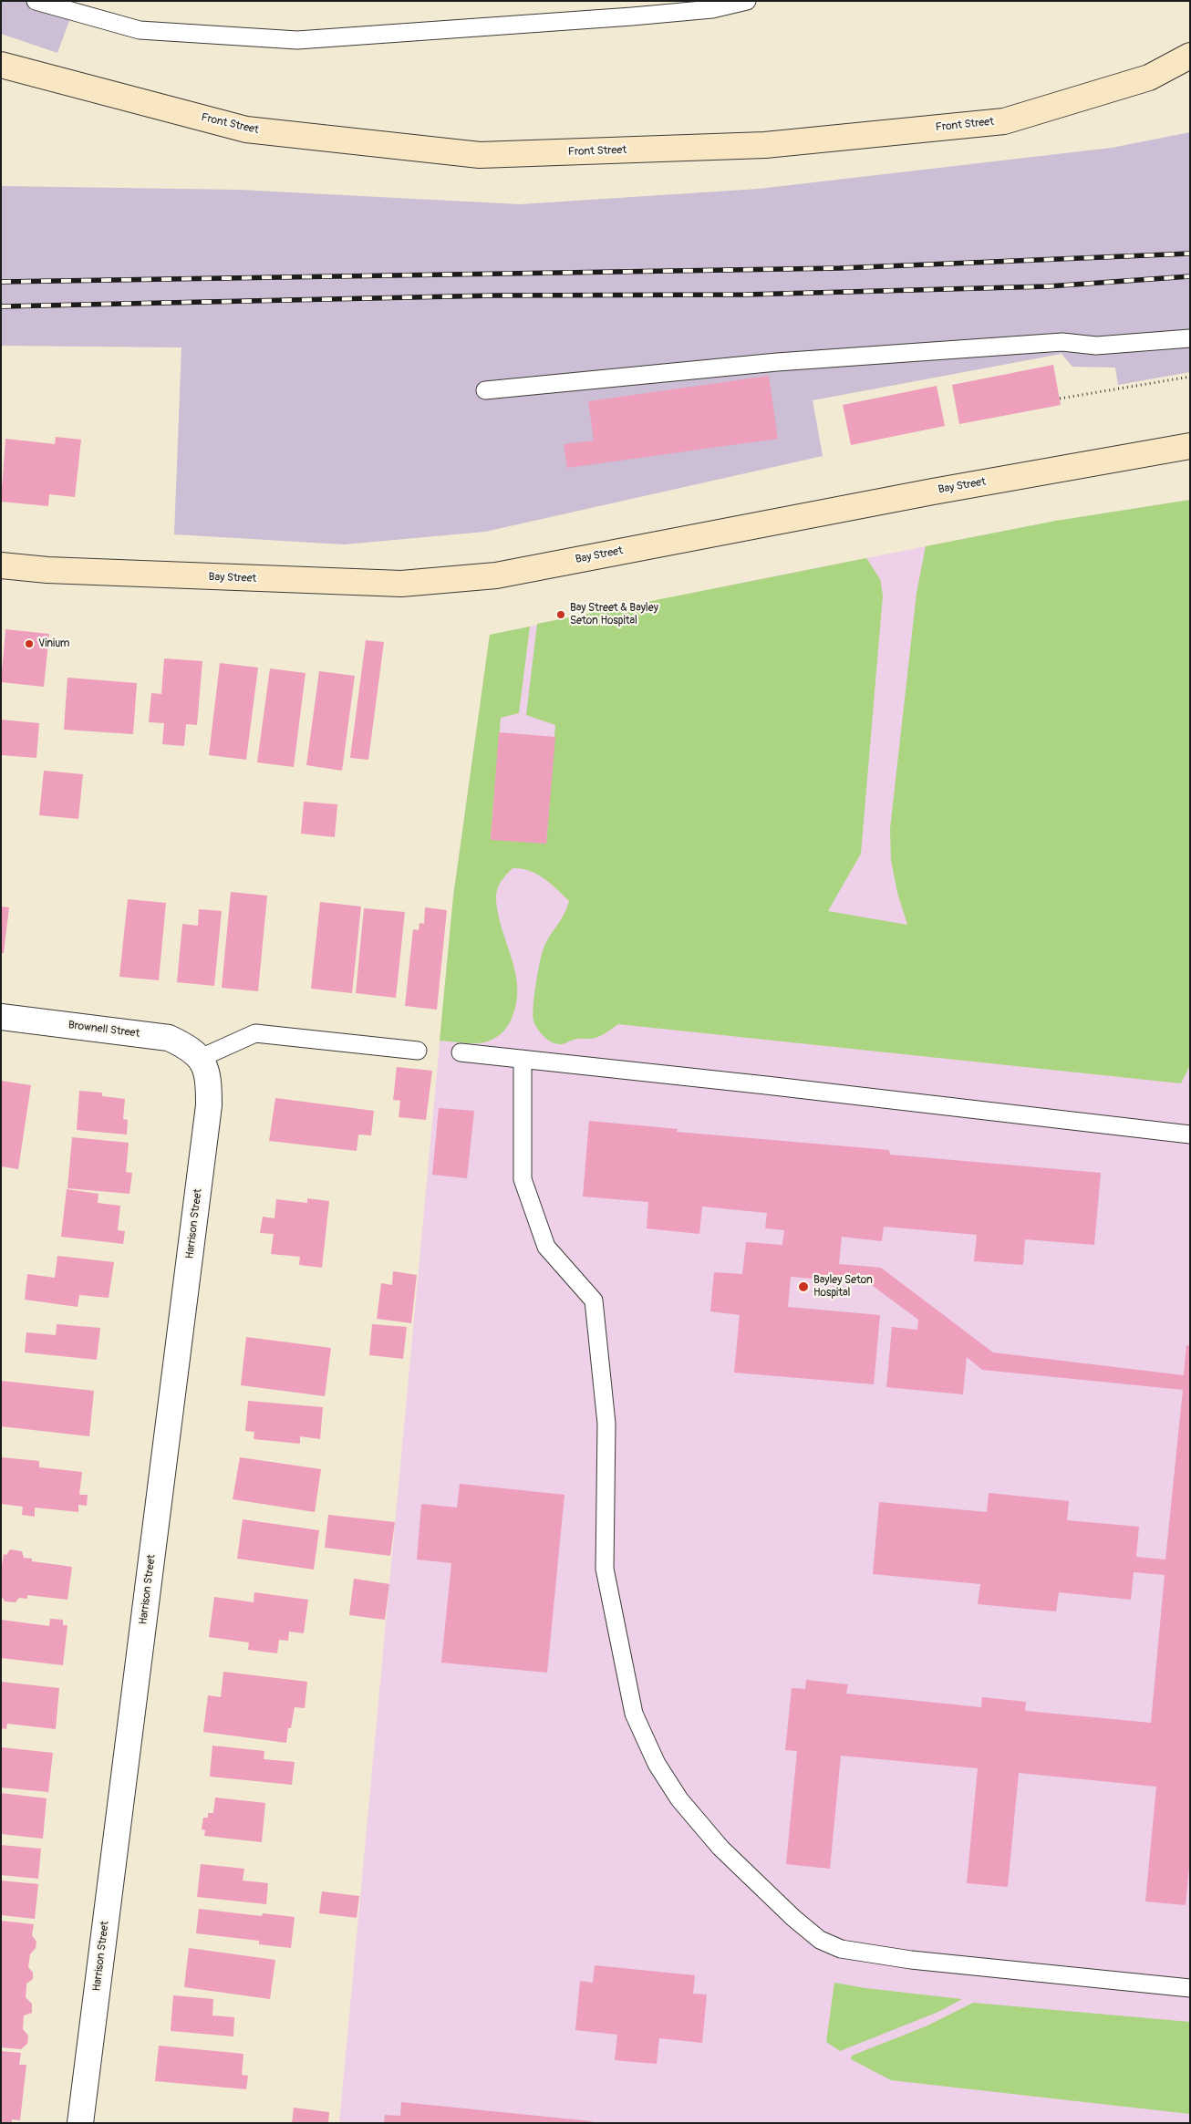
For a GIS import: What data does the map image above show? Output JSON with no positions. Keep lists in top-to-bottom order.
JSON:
{
  "streets": {
    "street": [
      "Front Street",
      "Bay Street",
      "Brownell Street",
      "Harrison Street"
    ]
  },
  "crossings": [
    ["Brownell Street", "Harrison Street"]
  ],
  "places": ["Bay Street & Bayley Seton Hospital", "Vinium", "Bayley Seton Hospital"]
}
